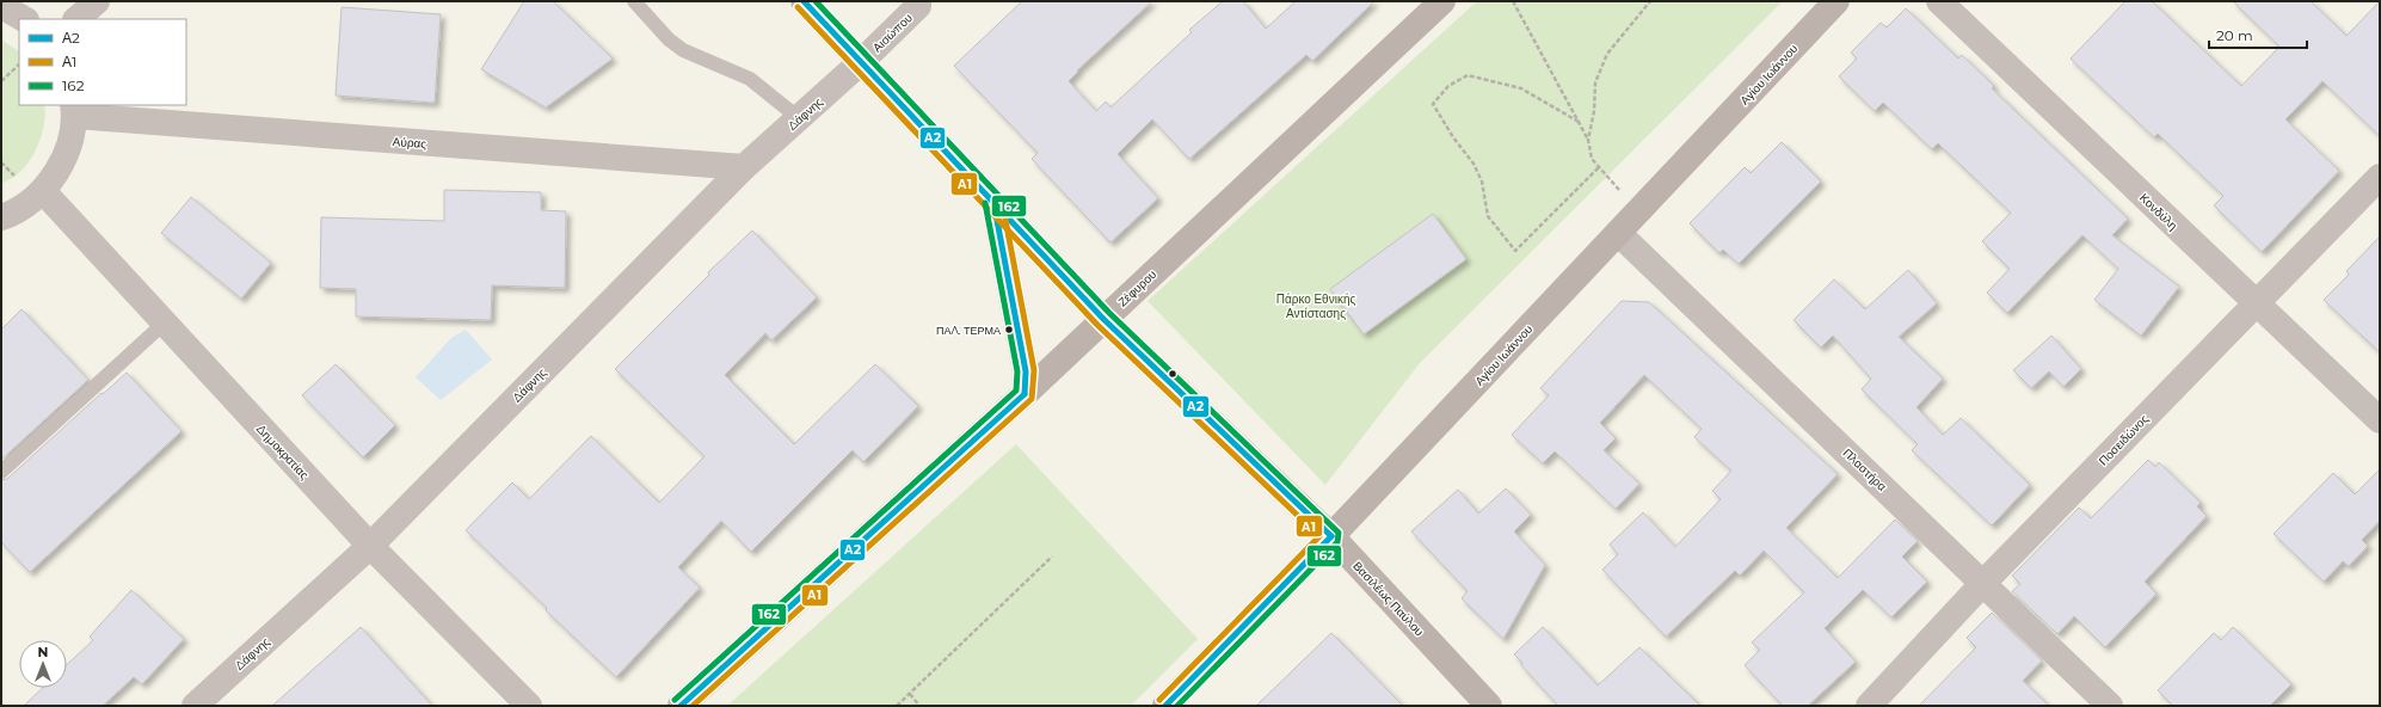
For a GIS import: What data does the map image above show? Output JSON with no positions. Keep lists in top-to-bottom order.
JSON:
{
  "streets": {
    "street": [
      "Αισώπου",
      "Αγίου Ιωάννου",
      "Δάφνης",
      "Αύρας",
      "Κονδύλη",
      "Ζέφυρου",
      "Ποσειδώνος",
      "Δημοκρατίας",
      "Πλαστήρα",
      "Βασιλέως Παύλου"
    ]
  },
  "crossings": [
    ["Αισώπου", "Δάφνης"],
    ["Αισώπου", "Βασιλέως Παύλου"],
    ["Αγίου Ιωάννου", "Πλαστήρα"],
    ["Αγίου Ιωάννου", "Βασιλέως Παύλου"],
    ["Δάφνης", "Αύρας"],
    ["Δάφνης", "Δημοκρατίας"],
    ["Δάφνης", "Βασιλέως Παύλου"],
    ["Κονδύλη", "Ποσειδώνος"],
    ["Ζέφυρου", "Βασιλέως Παύλου"],
    ["Ποσειδώνος", "Πλαστήρα"]
  ],
  "parks": ["Πάρκο Εθνικής Αντίστασης"],
  "places": ["ΠΑΛ. ΤΕΡΜΑ"],
  "lines": ["transit line Α2", "transit line 162", "transit line Α1"],
  "legend": ["Α2", "Α1", "162"],
  "scale_bar": "20 m",
  "north": "top"
}
